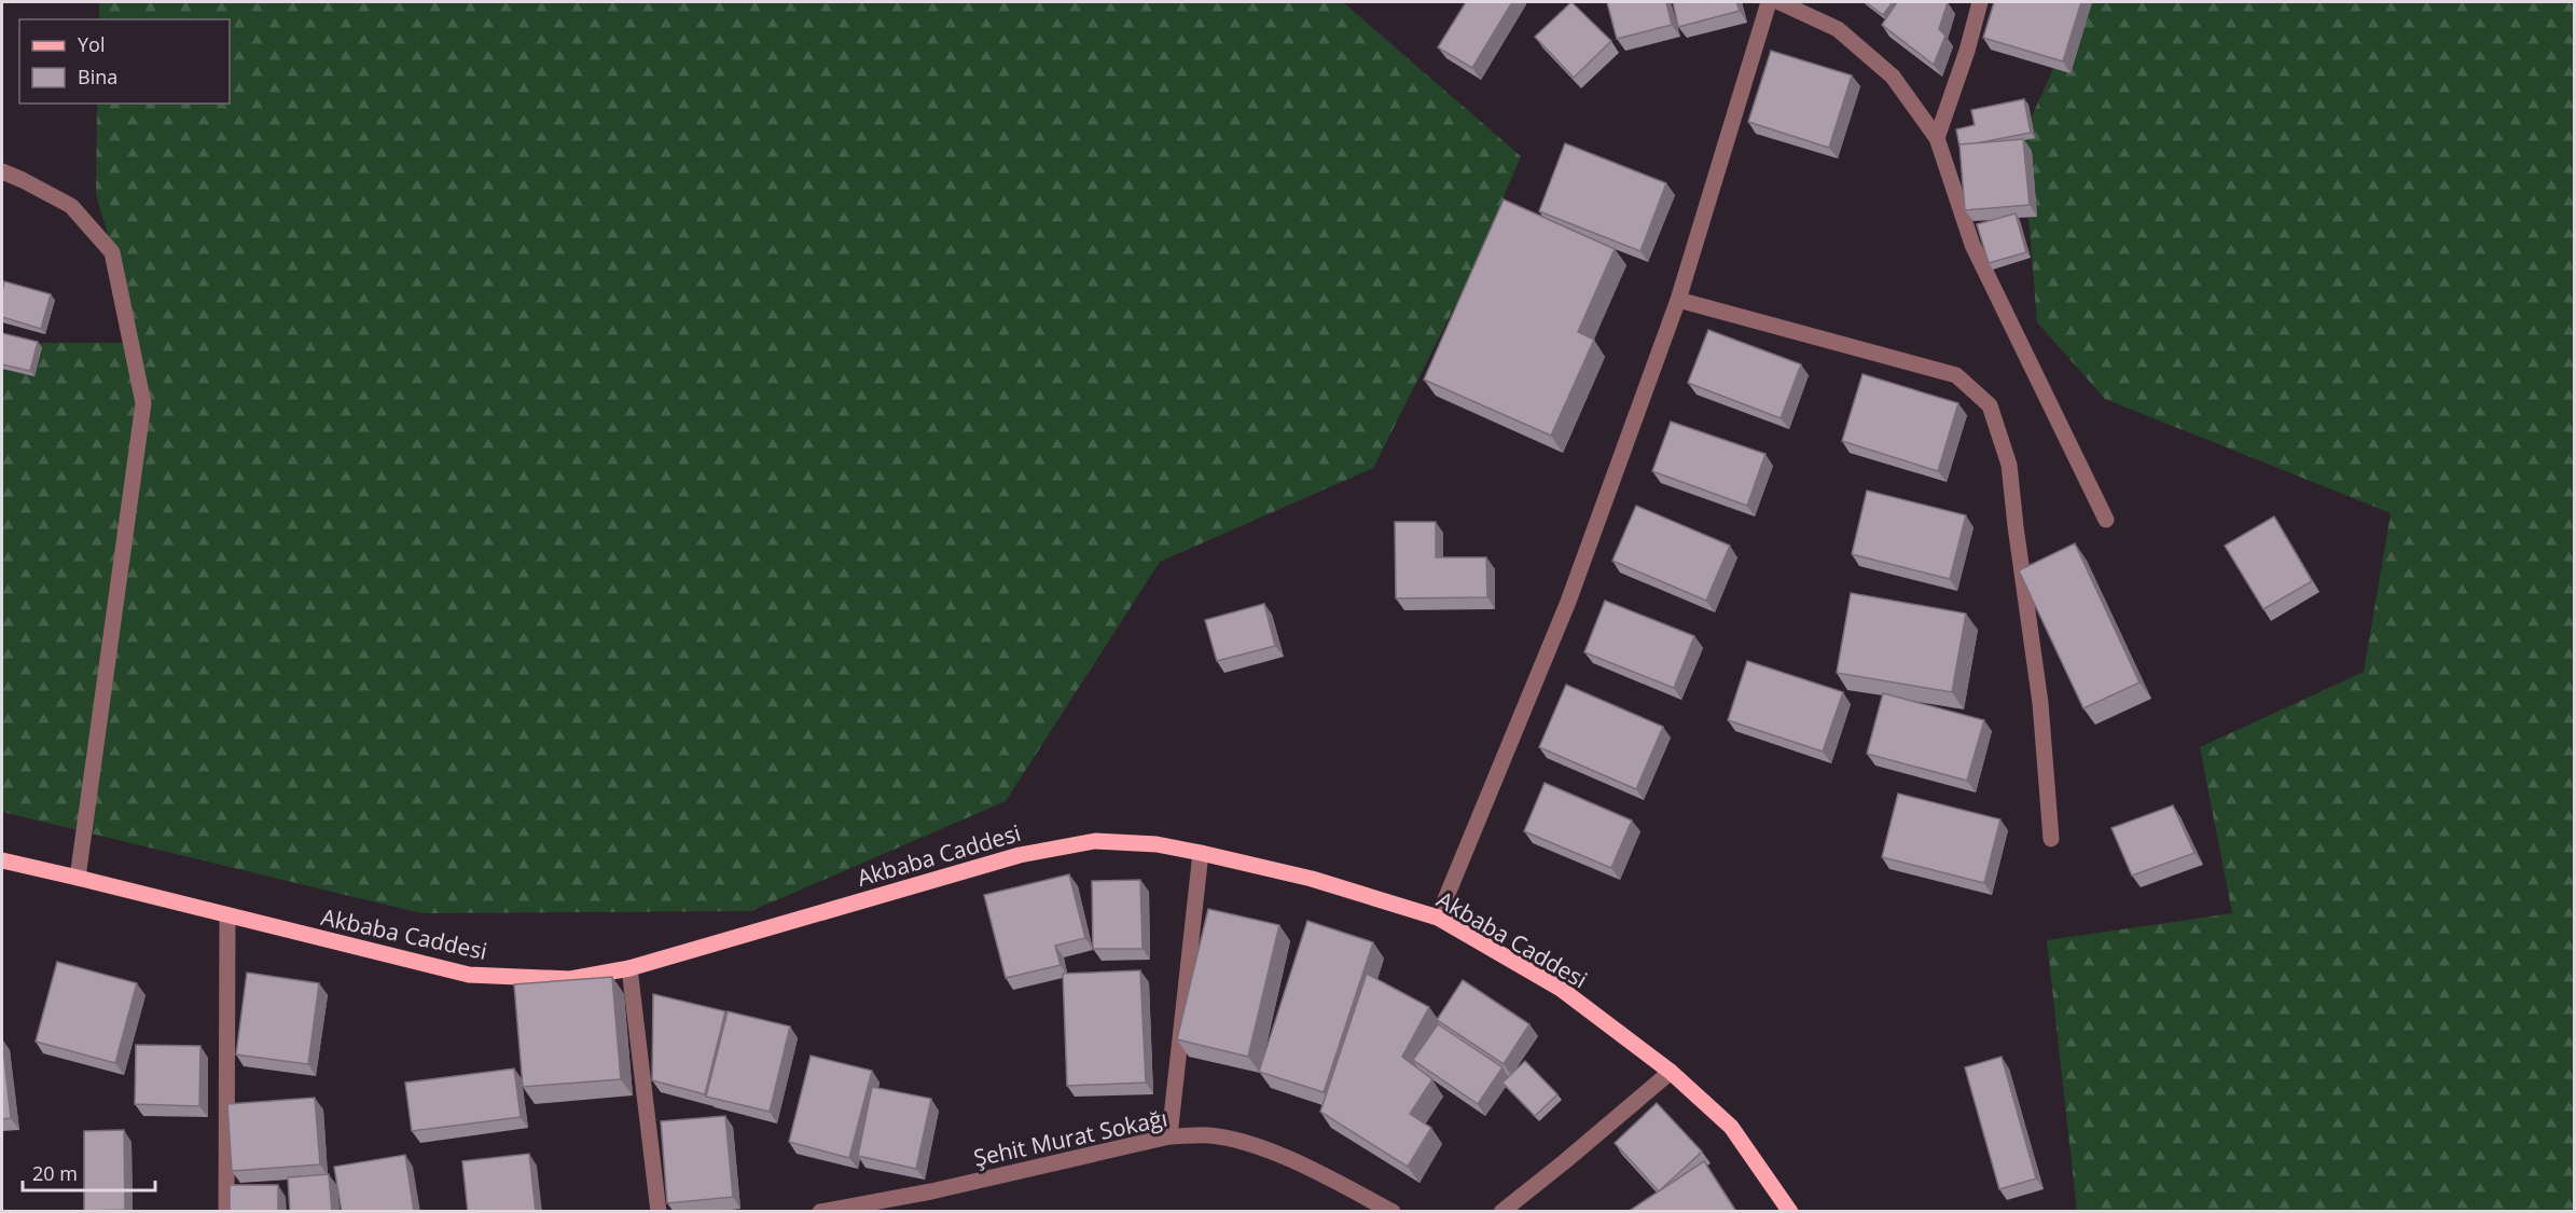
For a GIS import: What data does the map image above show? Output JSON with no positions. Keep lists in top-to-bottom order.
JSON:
{
  "streets": {
    "main road": ["Akbaba Caddesi"],
    "street": ["Şehit Murat Sokağı"]
  },
  "legend": ["Yol", "Bina"],
  "scale_bar": "20 m"
}
